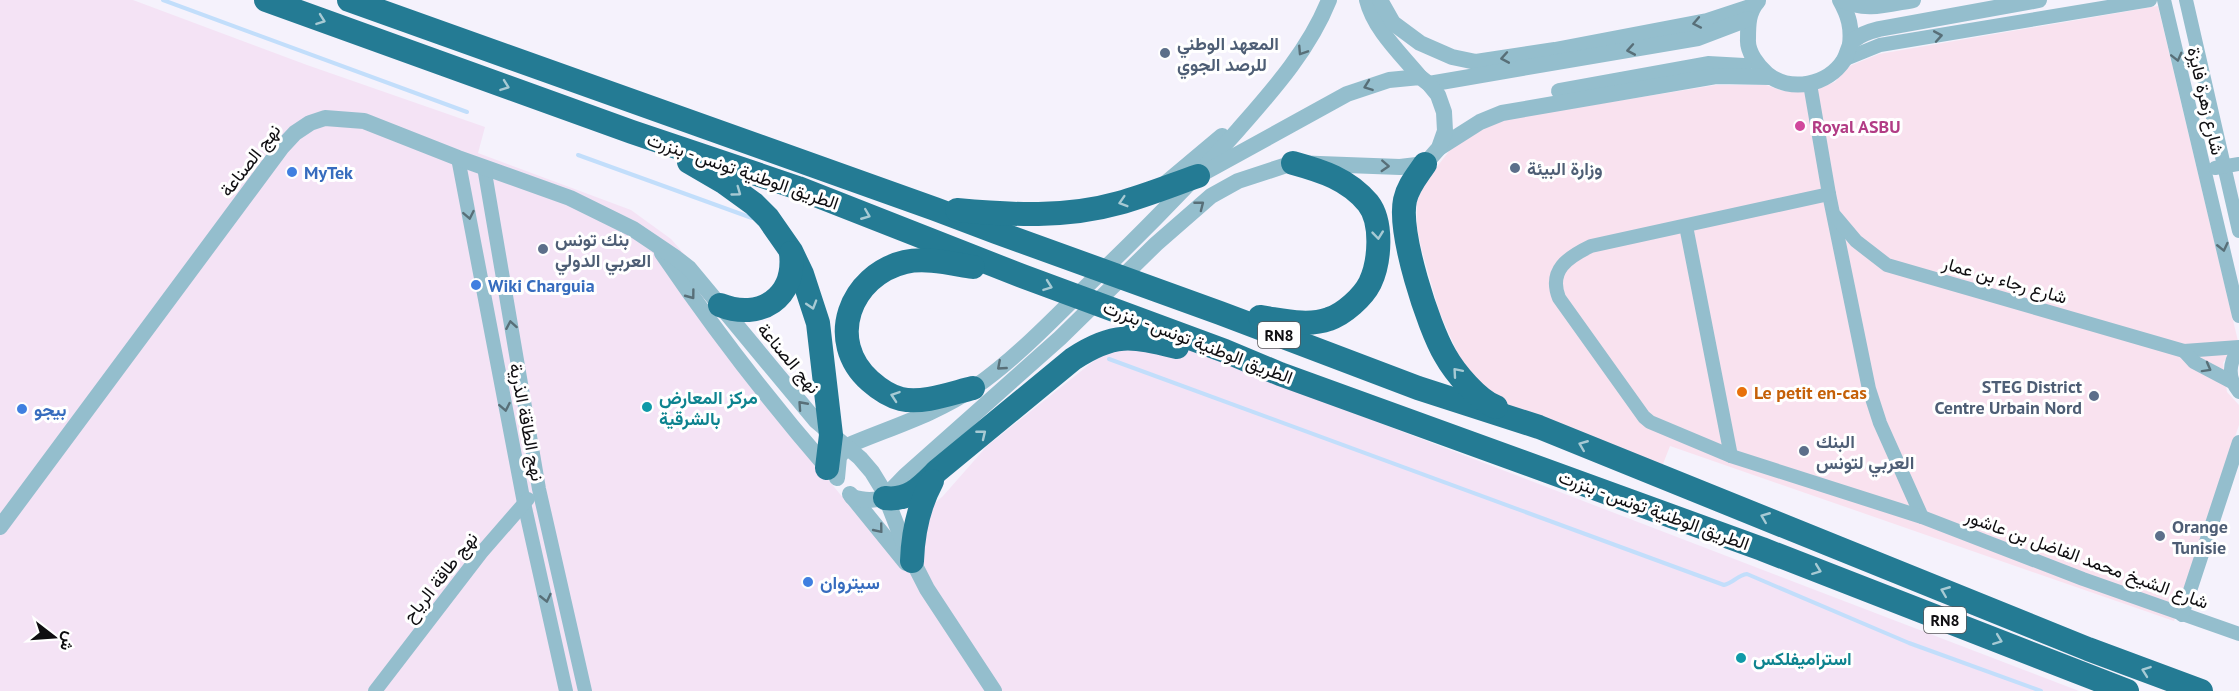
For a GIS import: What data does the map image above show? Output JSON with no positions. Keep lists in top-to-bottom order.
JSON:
{
  "streets": {
    "highway": ["الطريق الوطنية تونس - بنزرت", "RN8"],
    "street": [
      "شارع زهرة فايزة",
      "نهج الصناعة",
      "شارع رجاء بن عمار",
      "نهج الطاقة الذرية",
      "شارع الشيخ محمد الفاضل بن عاشور",
      "نهج طاقة الرياح"
    ]
  },
  "crossings": [
    ["نهج الصناعة", "نهج الطاقة الذرية"],
    ["نهج الطاقة الذرية", "نهج طاقة الرياح"]
  ],
  "places": [
    "المعهد الوطني للرصد الجوي",
    "Royal ASBU",
    "وزارة البيئة",
    "MyTek",
    "بنك تونس العربي الدولي",
    "Wiki Charguia",
    "Le petit en-cas",
    "STEG District Centre Urbain Nord",
    "مركز المعارض بالشرقية",
    "بيجو",
    "البنك العربي لتونس",
    "Orange Tunisie",
    "سيتروان",
    "استراميفلكس"
  ],
  "north": "right"
}
